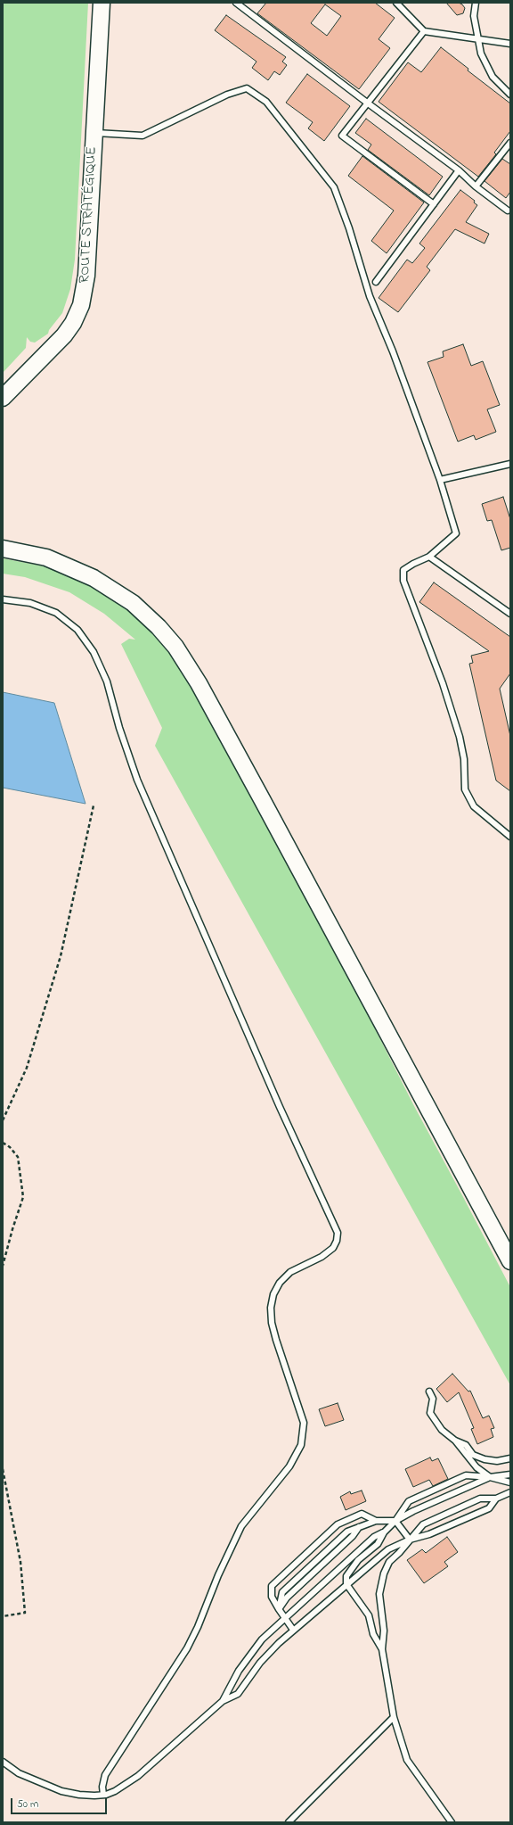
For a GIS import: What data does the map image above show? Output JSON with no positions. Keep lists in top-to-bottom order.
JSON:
{
  "streets": {
    "main road": ["ROUTE STRATÉGIQUE"]
  },
  "scale_bar": "50 m"
}
